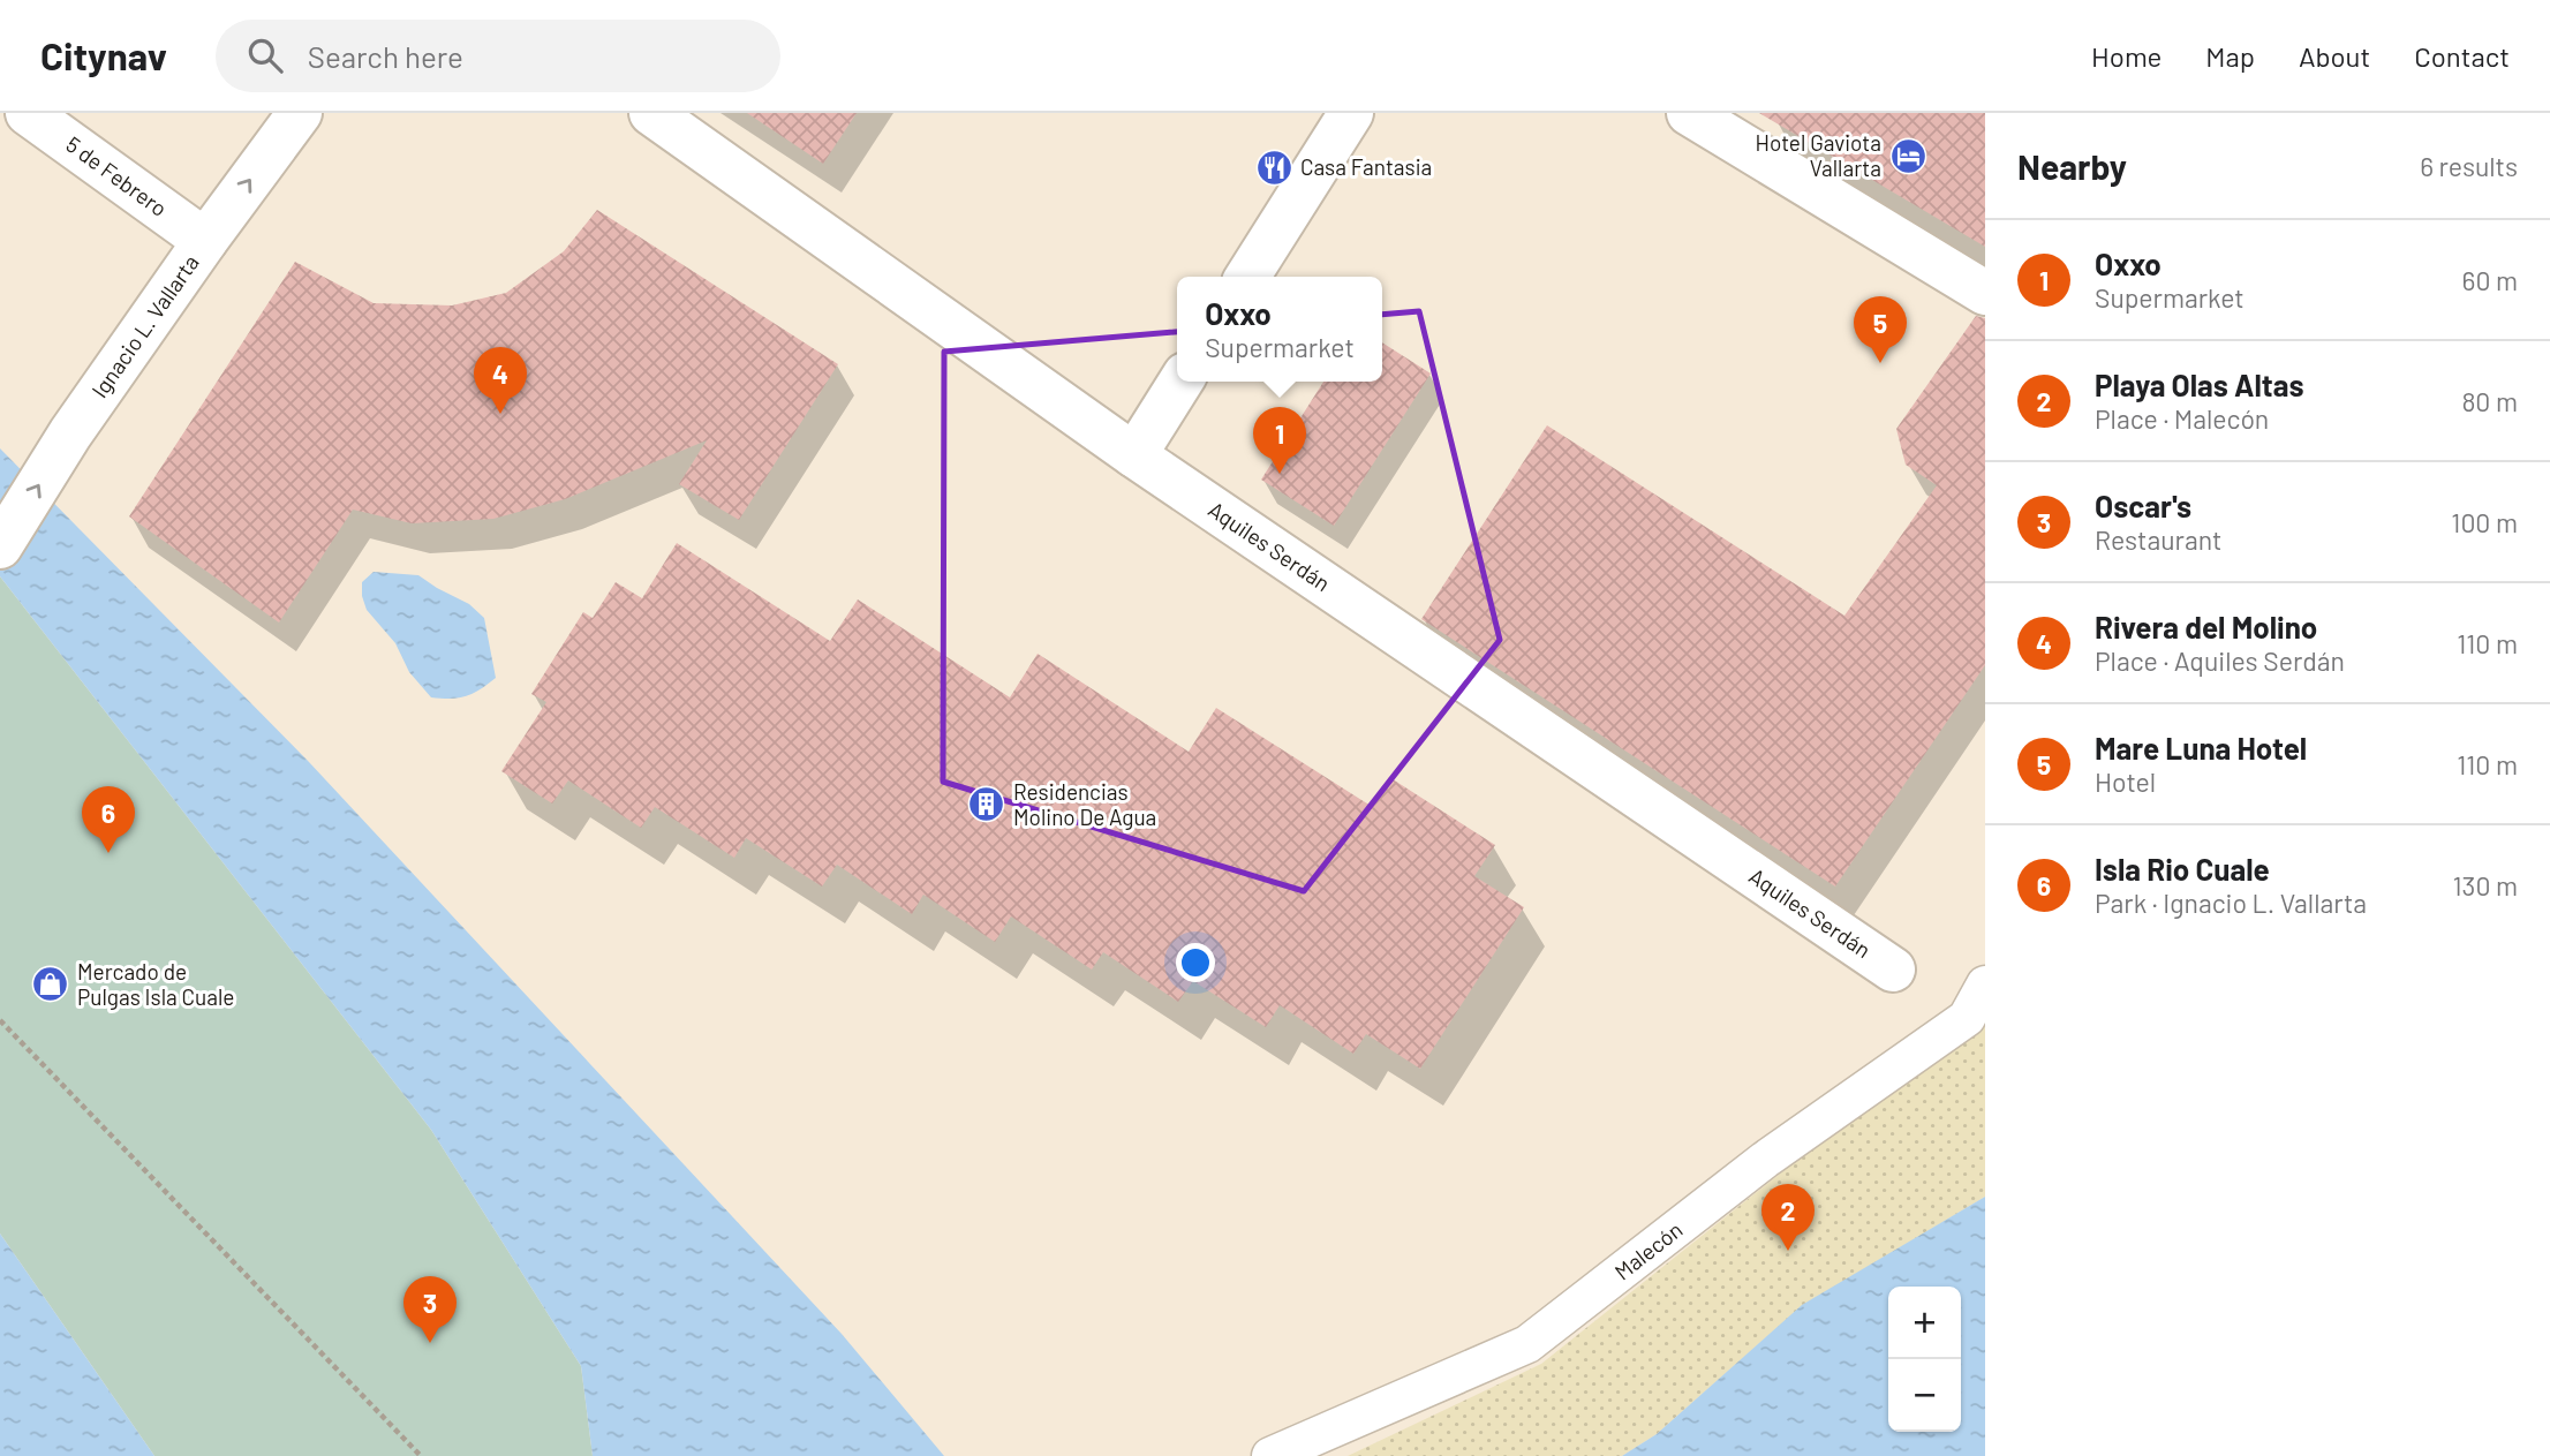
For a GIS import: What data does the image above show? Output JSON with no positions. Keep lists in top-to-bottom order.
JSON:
{
  "streets": {
    "street": [
      "5 de Febrero",
      "Ignacio L. Vallarta",
      "Aquiles Serdán",
      "Malecón"
    ]
  },
  "crossings": [
    ["5 de Febrero", "Ignacio L. Vallarta"]
  ],
  "one_way": ["Ignacio L. Vallarta"],
  "places": {
    "hotel": ["Hotel Gaviota Vallarta"],
    "restaurant": ["Casa Fantasia"],
    "building": ["Residencias Molino De Agua"],
    "shop": ["Mercado de Pulgas Isla Cuale"]
  },
  "page": {
    "header": "Citynav",
    "search": "Search here",
    "nav": [
      "Home",
      "Map",
      "About",
      "Contact"
    ],
    "heading": ["Nearby", "6 results"],
    "list": [
      {
        "mark": "1",
        "name": "Oxxo",
        "note": "Supermarket",
        "value": "60 m"
      },
      {
        "mark": "2",
        "name": "Playa Olas Altas",
        "note": "Place · Malecón",
        "value": "80 m"
      },
      {
        "mark": "3",
        "name": "Oscar's",
        "note": "Restaurant",
        "value": "100 m"
      },
      {
        "mark": "4",
        "name": "Rivera del Molino",
        "note": "Place · Aquiles Serdán",
        "value": "110 m"
      },
      {
        "mark": "5",
        "name": "Mare Luna Hotel",
        "note": "Hotel",
        "value": "110 m"
      },
      {
        "mark": "6",
        "name": "Isla Rio Cuale",
        "note": "Park · Ignacio L. Vallarta",
        "value": "130 m"
      }
    ],
    "popup": ["Oxxo", "Supermarket"],
    "pins": [
      "5",
      "4",
      "1",
      "6",
      "2",
      "3"
    ],
    "map_buttons": ["+", "−"]
  }
}
